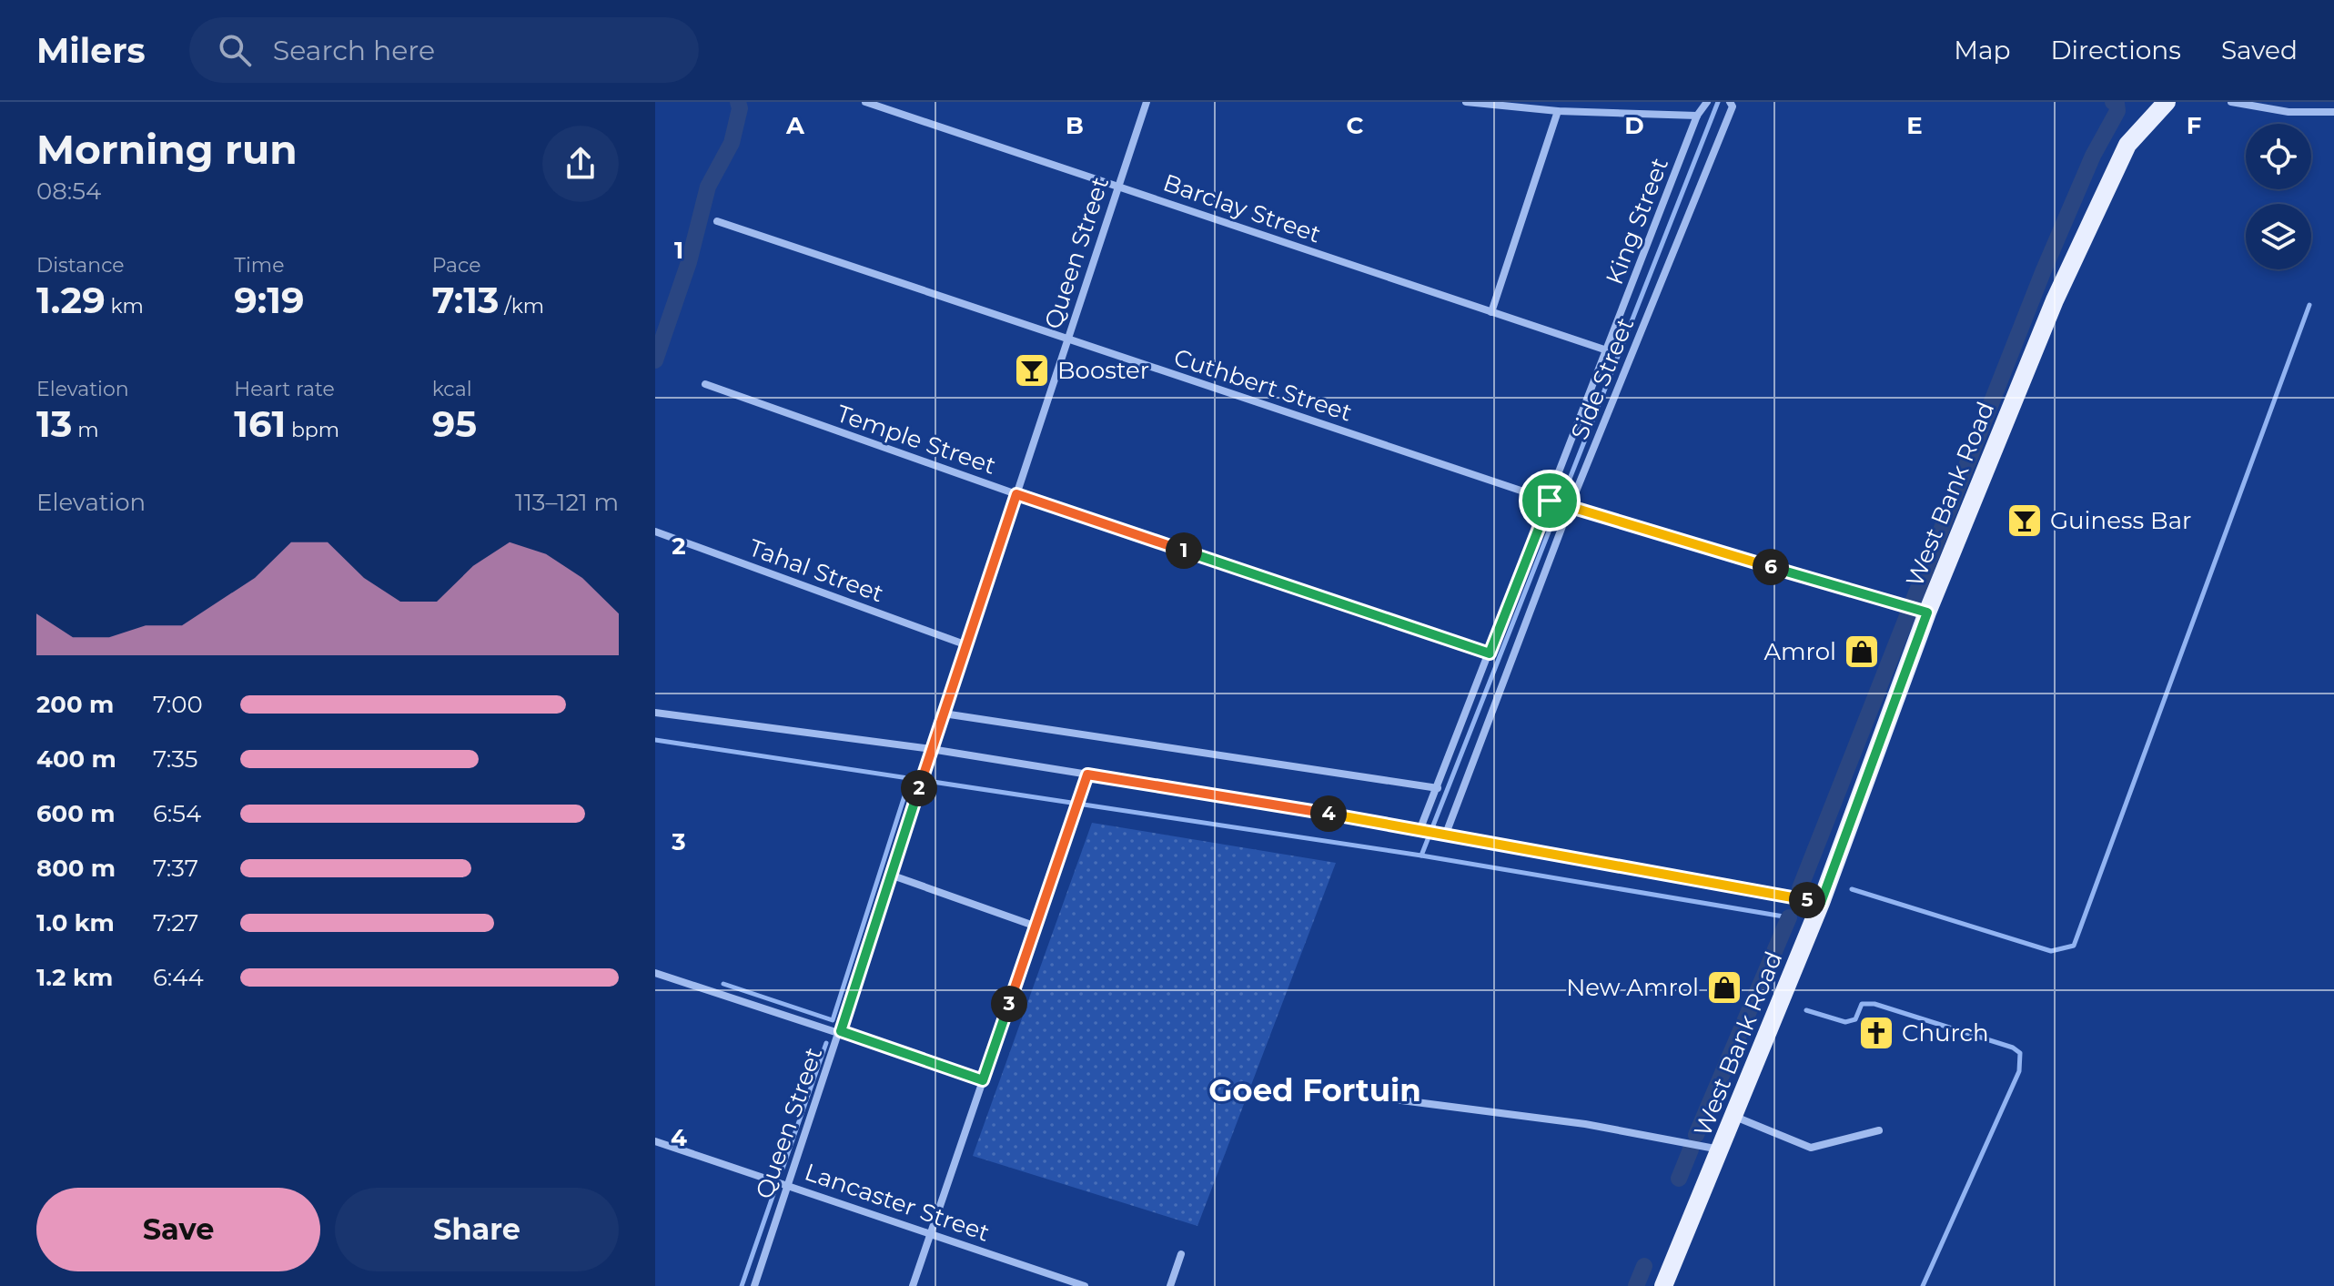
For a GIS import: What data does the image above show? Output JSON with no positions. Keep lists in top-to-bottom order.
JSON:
{
  "streets": {
    "main road": ["West Bank Road"],
    "street": [
      "Barclay Street",
      "King Street",
      "Queen Street",
      "Side Street",
      "Cuthbert Street",
      "Temple Street",
      "Tahal Street",
      "Lancaster Street"
    ]
  },
  "crossings": [
    ["Barclay Street", "King Street"],
    ["Barclay Street", "Queen Street"],
    ["King Street", "Cuthbert Street"],
    ["King Street", "Temple Street"],
    ["Queen Street", "Cuthbert Street"],
    ["Queen Street", "Temple Street"],
    ["Queen Street", "Tahal Street"],
    ["Queen Street", "Lancaster Street"],
    ["Side Street", "Cuthbert Street"],
    ["Cuthbert Street", "West Bank Road"]
  ],
  "districts": ["Goed Fortuin"],
  "places": {
    "bar": ["Booster", "Guiness Bar"],
    "shop": ["Amrol", "New Amrol"],
    "church": ["Church"]
  },
  "page": {
    "header": "Milers",
    "search": "Search here",
    "nav": ["Map", "Directions", "Saved"],
    "heading": ["Morning run", "08:54"],
    "stats": [
      ["Distance", "1.29 km"],
      ["Time", "9:19"],
      ["Pace", "7:13 /km"],
      ["Elevation", "13 m"],
      ["Heart rate", "161 bpm"],
      ["kcal", "95"]
    ],
    "chart": ["Elevation", "113–121 m"],
    "pins": [
      "1",
      "6",
      "2",
      "4",
      "5",
      "3"
    ],
    "list": [
      {
        "name": "200 m",
        "note": "7:00"
      },
      {
        "name": "400 m",
        "note": "7:35"
      },
      {
        "name": "600 m",
        "note": "6:54"
      },
      {
        "name": "800 m",
        "note": "7:37"
      },
      {
        "name": "1.0 km",
        "note": "7:27"
      },
      {
        "name": "1.2 km",
        "note": "6:44"
      }
    ],
    "buttons": ["Save", "Share"]
  },
  "grid": {
    "columns": [
      "A",
      "B",
      "C",
      "D",
      "E",
      "F"
    ],
    "rows": [
      "1",
      "2",
      "3",
      "4"
    ]
  }
}
